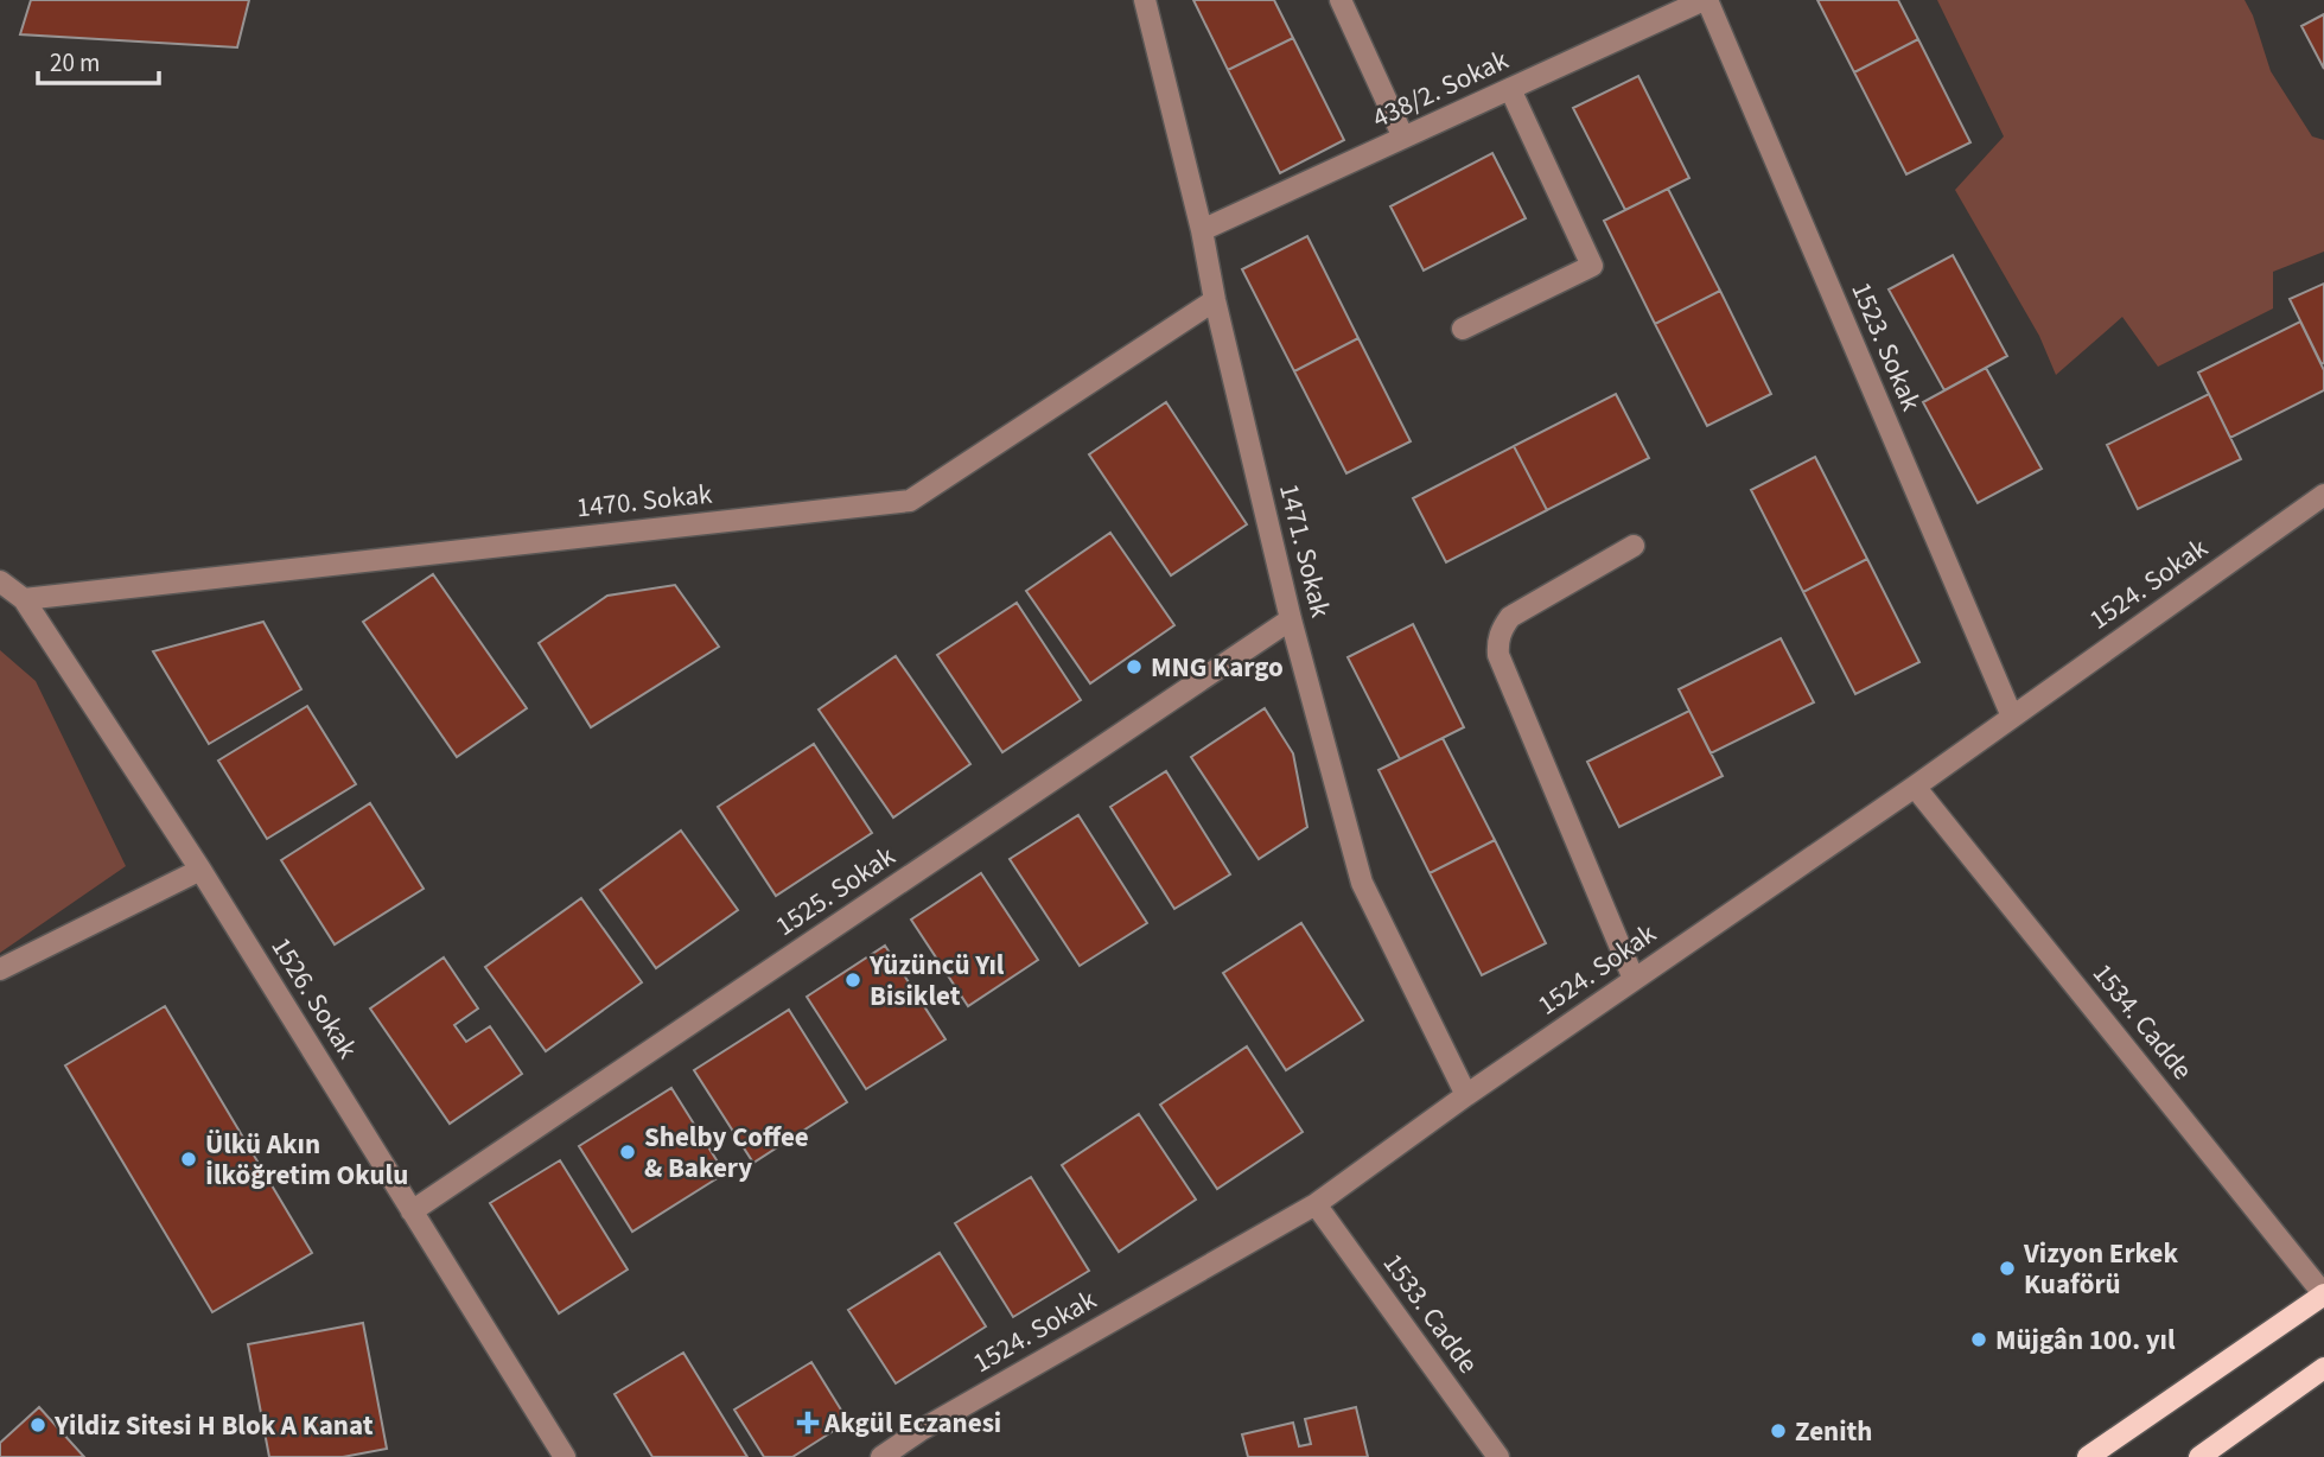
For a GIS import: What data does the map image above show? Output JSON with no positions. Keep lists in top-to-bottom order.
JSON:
{
  "streets": {
    "street": [
      "438/2. Sokak",
      "1523. Sokak",
      "1470. Sokak",
      "1471. Sokak",
      "1524. Sokak",
      "1525. Sokak",
      "1526. Sokak",
      "1534. Cadde",
      "1533. Cadde"
    ]
  },
  "crossings": [
    ["438/2. Sokak", "1523. Sokak"],
    ["438/2. Sokak", "1471. Sokak"],
    ["1523. Sokak", "1524. Sokak"],
    ["1470. Sokak", "1471. Sokak"],
    ["1470. Sokak", "1526. Sokak"],
    ["1471. Sokak", "1524. Sokak"],
    ["1471. Sokak", "1525. Sokak"],
    ["1524. Sokak", "1534. Cadde"],
    ["1524. Sokak", "1533. Cadde"],
    ["1525. Sokak", "1526. Sokak"]
  ],
  "places": {
    "other": [
      "MNG Kargo",
      "Yüzüncü Yıl Bisiklet",
      "Shelby Coffee & Bakery",
      "Ülkü Akın İlköğretim Okulu",
      "Vizyon Erkek Kuaförü",
      "Müjgân 100. yıl",
      "Yildiz Sitesi H Blok A Kanat",
      "Zenith"
    ],
    "health": ["Akgül Eczanesi"]
  },
  "scale_bar": "20 m"
}
